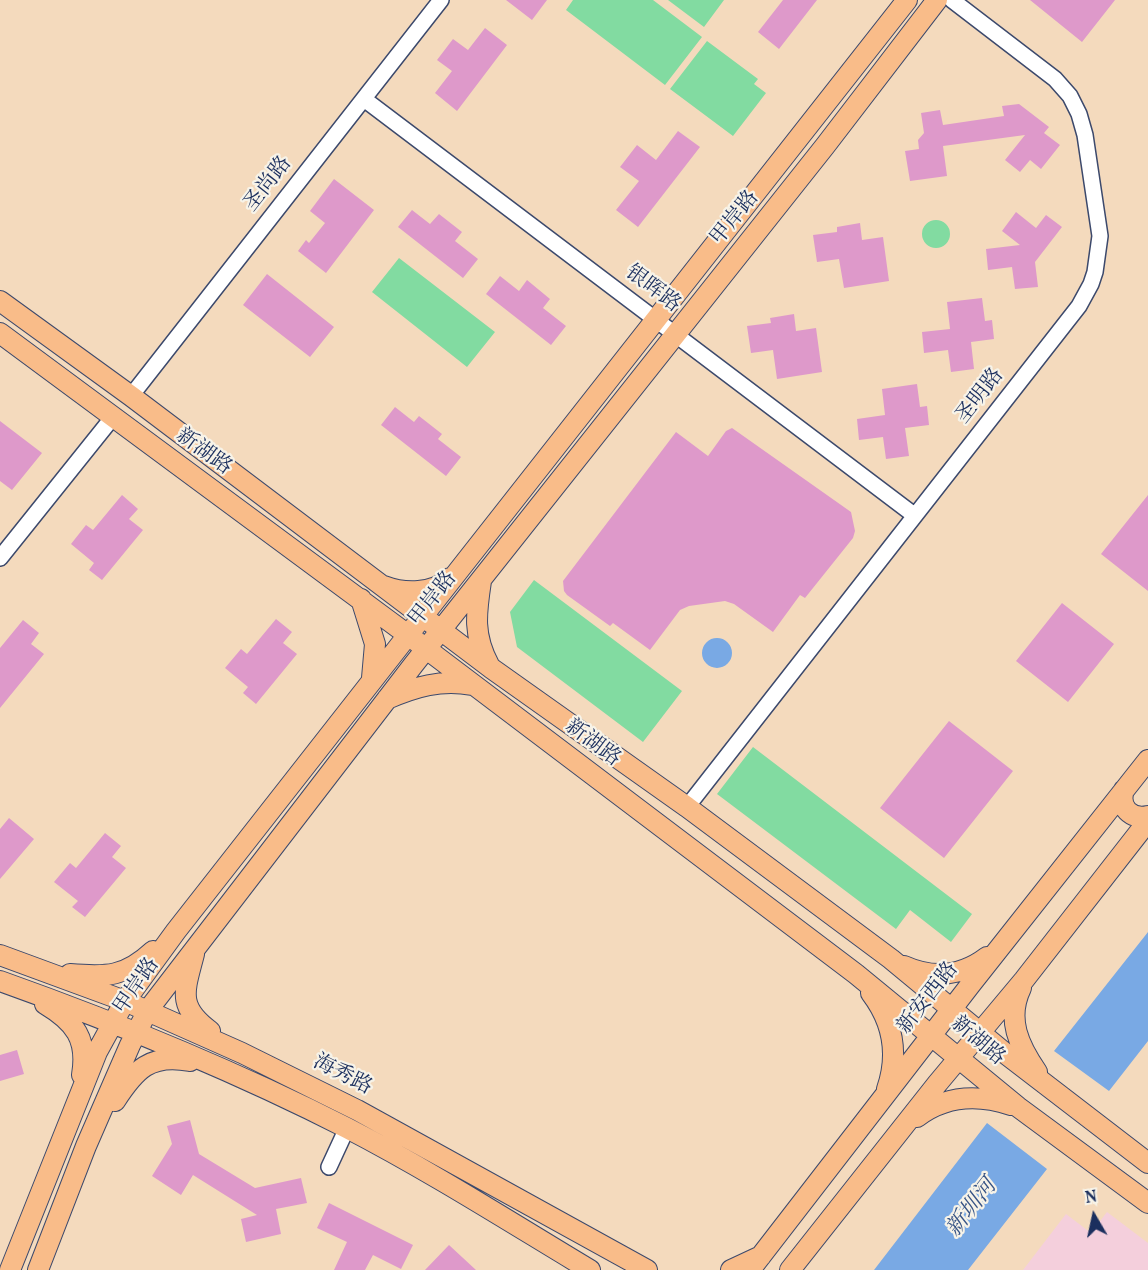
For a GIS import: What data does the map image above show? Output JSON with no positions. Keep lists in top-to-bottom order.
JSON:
{
  "streets": {
    "main road": [
      "甲岸路",
      "新湖路",
      "新安西路",
      "海秀路"
    ],
    "street": ["圣尚路", "银晖路", "圣明路"]
  },
  "crossings": [
    ["圣尚路", "银晖路"],
    ["圣尚路", "新湖路"],
    ["甲岸路", "银晖路"],
    ["甲岸路", "新湖路"],
    ["甲岸路", "海秀路"],
    ["银晖路", "圣明路"],
    ["圣明路", "新湖路"],
    ["新湖路", "新安西路"]
  ],
  "water": ["新圳河"],
  "north": "top"
}
